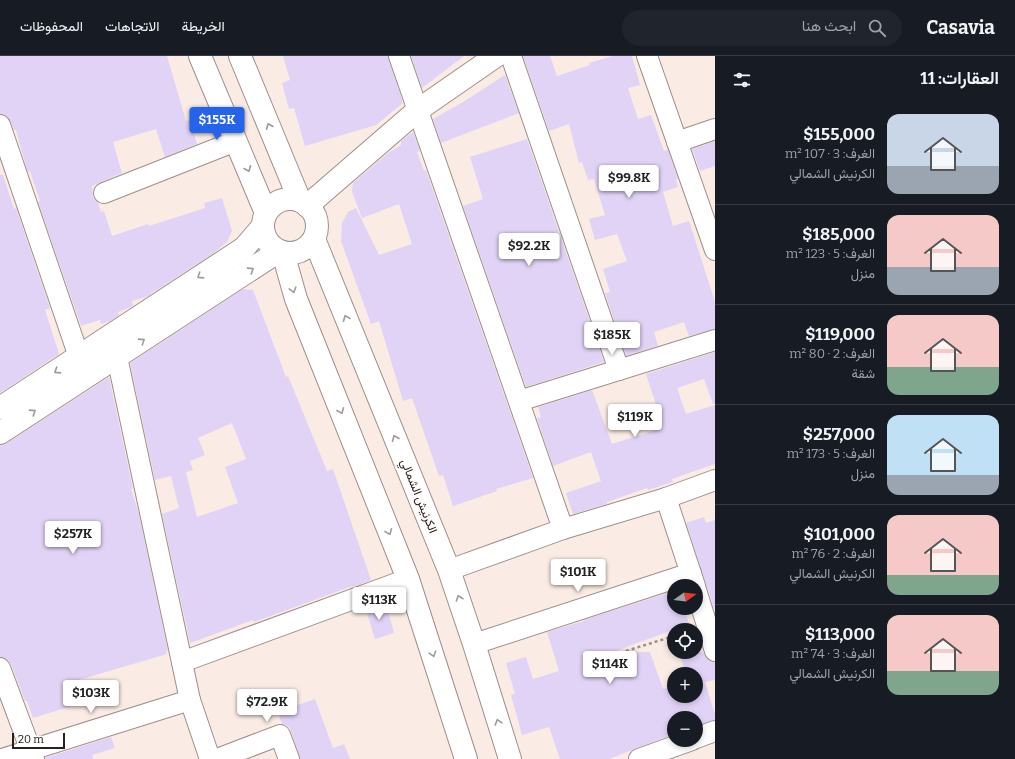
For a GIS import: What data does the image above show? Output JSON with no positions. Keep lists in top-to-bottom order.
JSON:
{
  "streets": {
    "main road": ["الكرنيش الشمالي"]
  },
  "scale_bar": "20 m",
  "north": "right",
  "page": {
    "header": "Casavia",
    "search": "ابحث هنا",
    "nav": ["الخريطة", "الاتجاهات", "المحفوظات"],
    "heading": "العقارات: 11",
    "list": [
      {
        "name": "$155,000",
        "note": "الغرف: 3 · 107 m² · الكرنيش الشمالي"
      },
      {
        "name": "$185,000",
        "note": "الغرف: 5 · 123 m² · منزل"
      },
      {
        "name": "$119,000",
        "note": "الغرف: 2 · 80 m² · شقة"
      },
      {
        "name": "$257,000",
        "note": "الغرف: 5 · 173 m² · منزل"
      },
      {
        "name": "$101,000",
        "note": "الغرف: 2 · 76 m² · الكرنيش الشمالي"
      },
      {
        "name": "$113,000",
        "note": "الغرف: 3 · 74 m² · الكرنيش الشمالي"
      }
    ],
    "price": [
      "$155K",
      "$99.8K",
      "$92.2K",
      "$185K",
      "$119K",
      "$257K",
      "$101K",
      "$113K",
      "$114K",
      "$103K",
      "$72.9K"
    ],
    "map_buttons": ["+", "−"],
    "scale": "20 m"
  }
}
